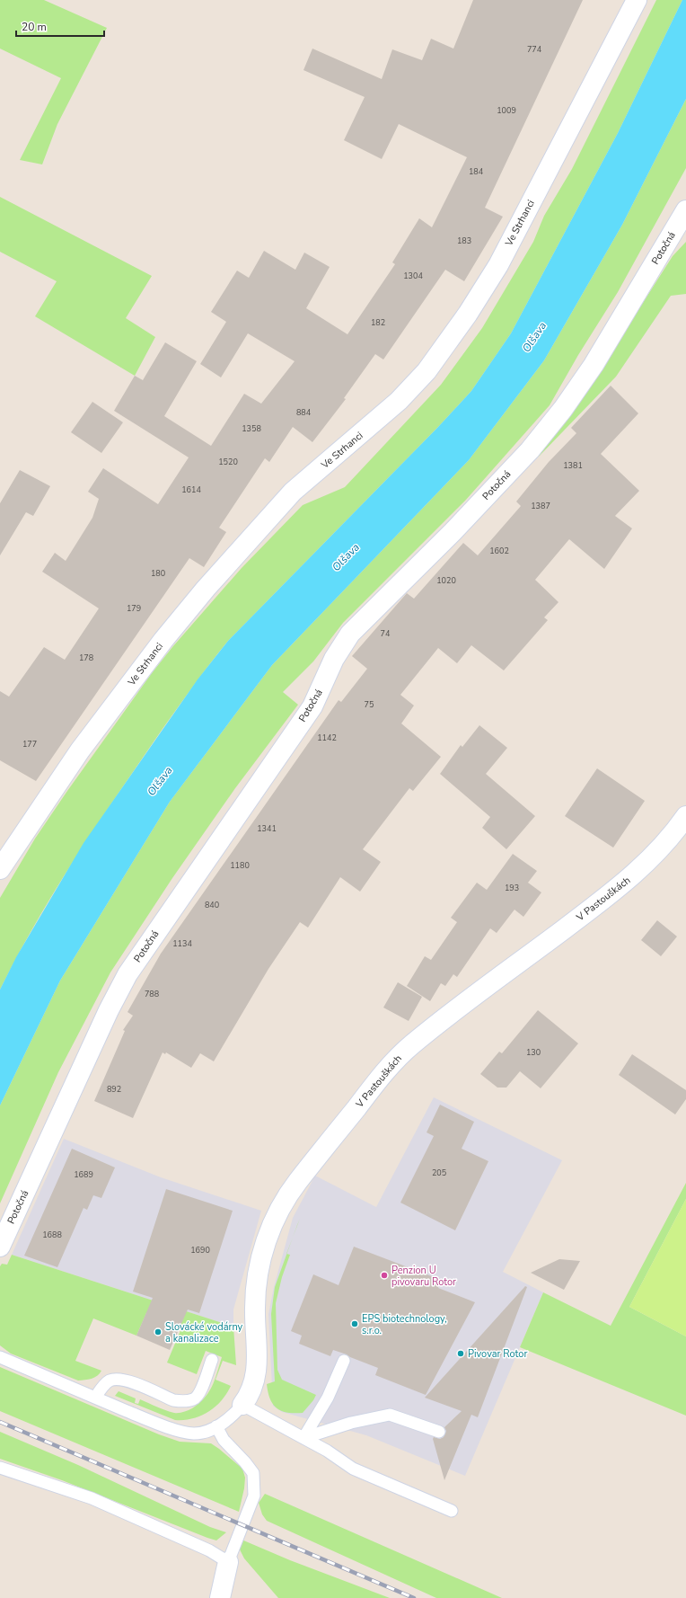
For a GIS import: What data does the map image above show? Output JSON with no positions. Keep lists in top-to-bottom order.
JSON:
{
  "streets": {
    "street": ["Ve Strhanci", "Potočná", "V Pastouškách"]
  },
  "water": ["Olšava"],
  "places": [
    "Penzion U pivovaru Rotor",
    "EPS biotechnology, s.r.o.",
    "Slovácké vodárny a kanalizace",
    "Pivovar Rotor"
  ],
  "house_numbers": [
    "774",
    "1009",
    "184",
    "183",
    "1304",
    "182",
    "884",
    "1358",
    "1520",
    "1381",
    "1614",
    "1387",
    "1602",
    "180",
    "1020",
    "179",
    "74",
    "178",
    "75",
    "1142",
    "177",
    "1341",
    "1180",
    "193",
    "840",
    "1134",
    "788",
    "130",
    "892",
    "205",
    "1689",
    "1688",
    "1690"
  ],
  "scale_bar": "20 m"
}
